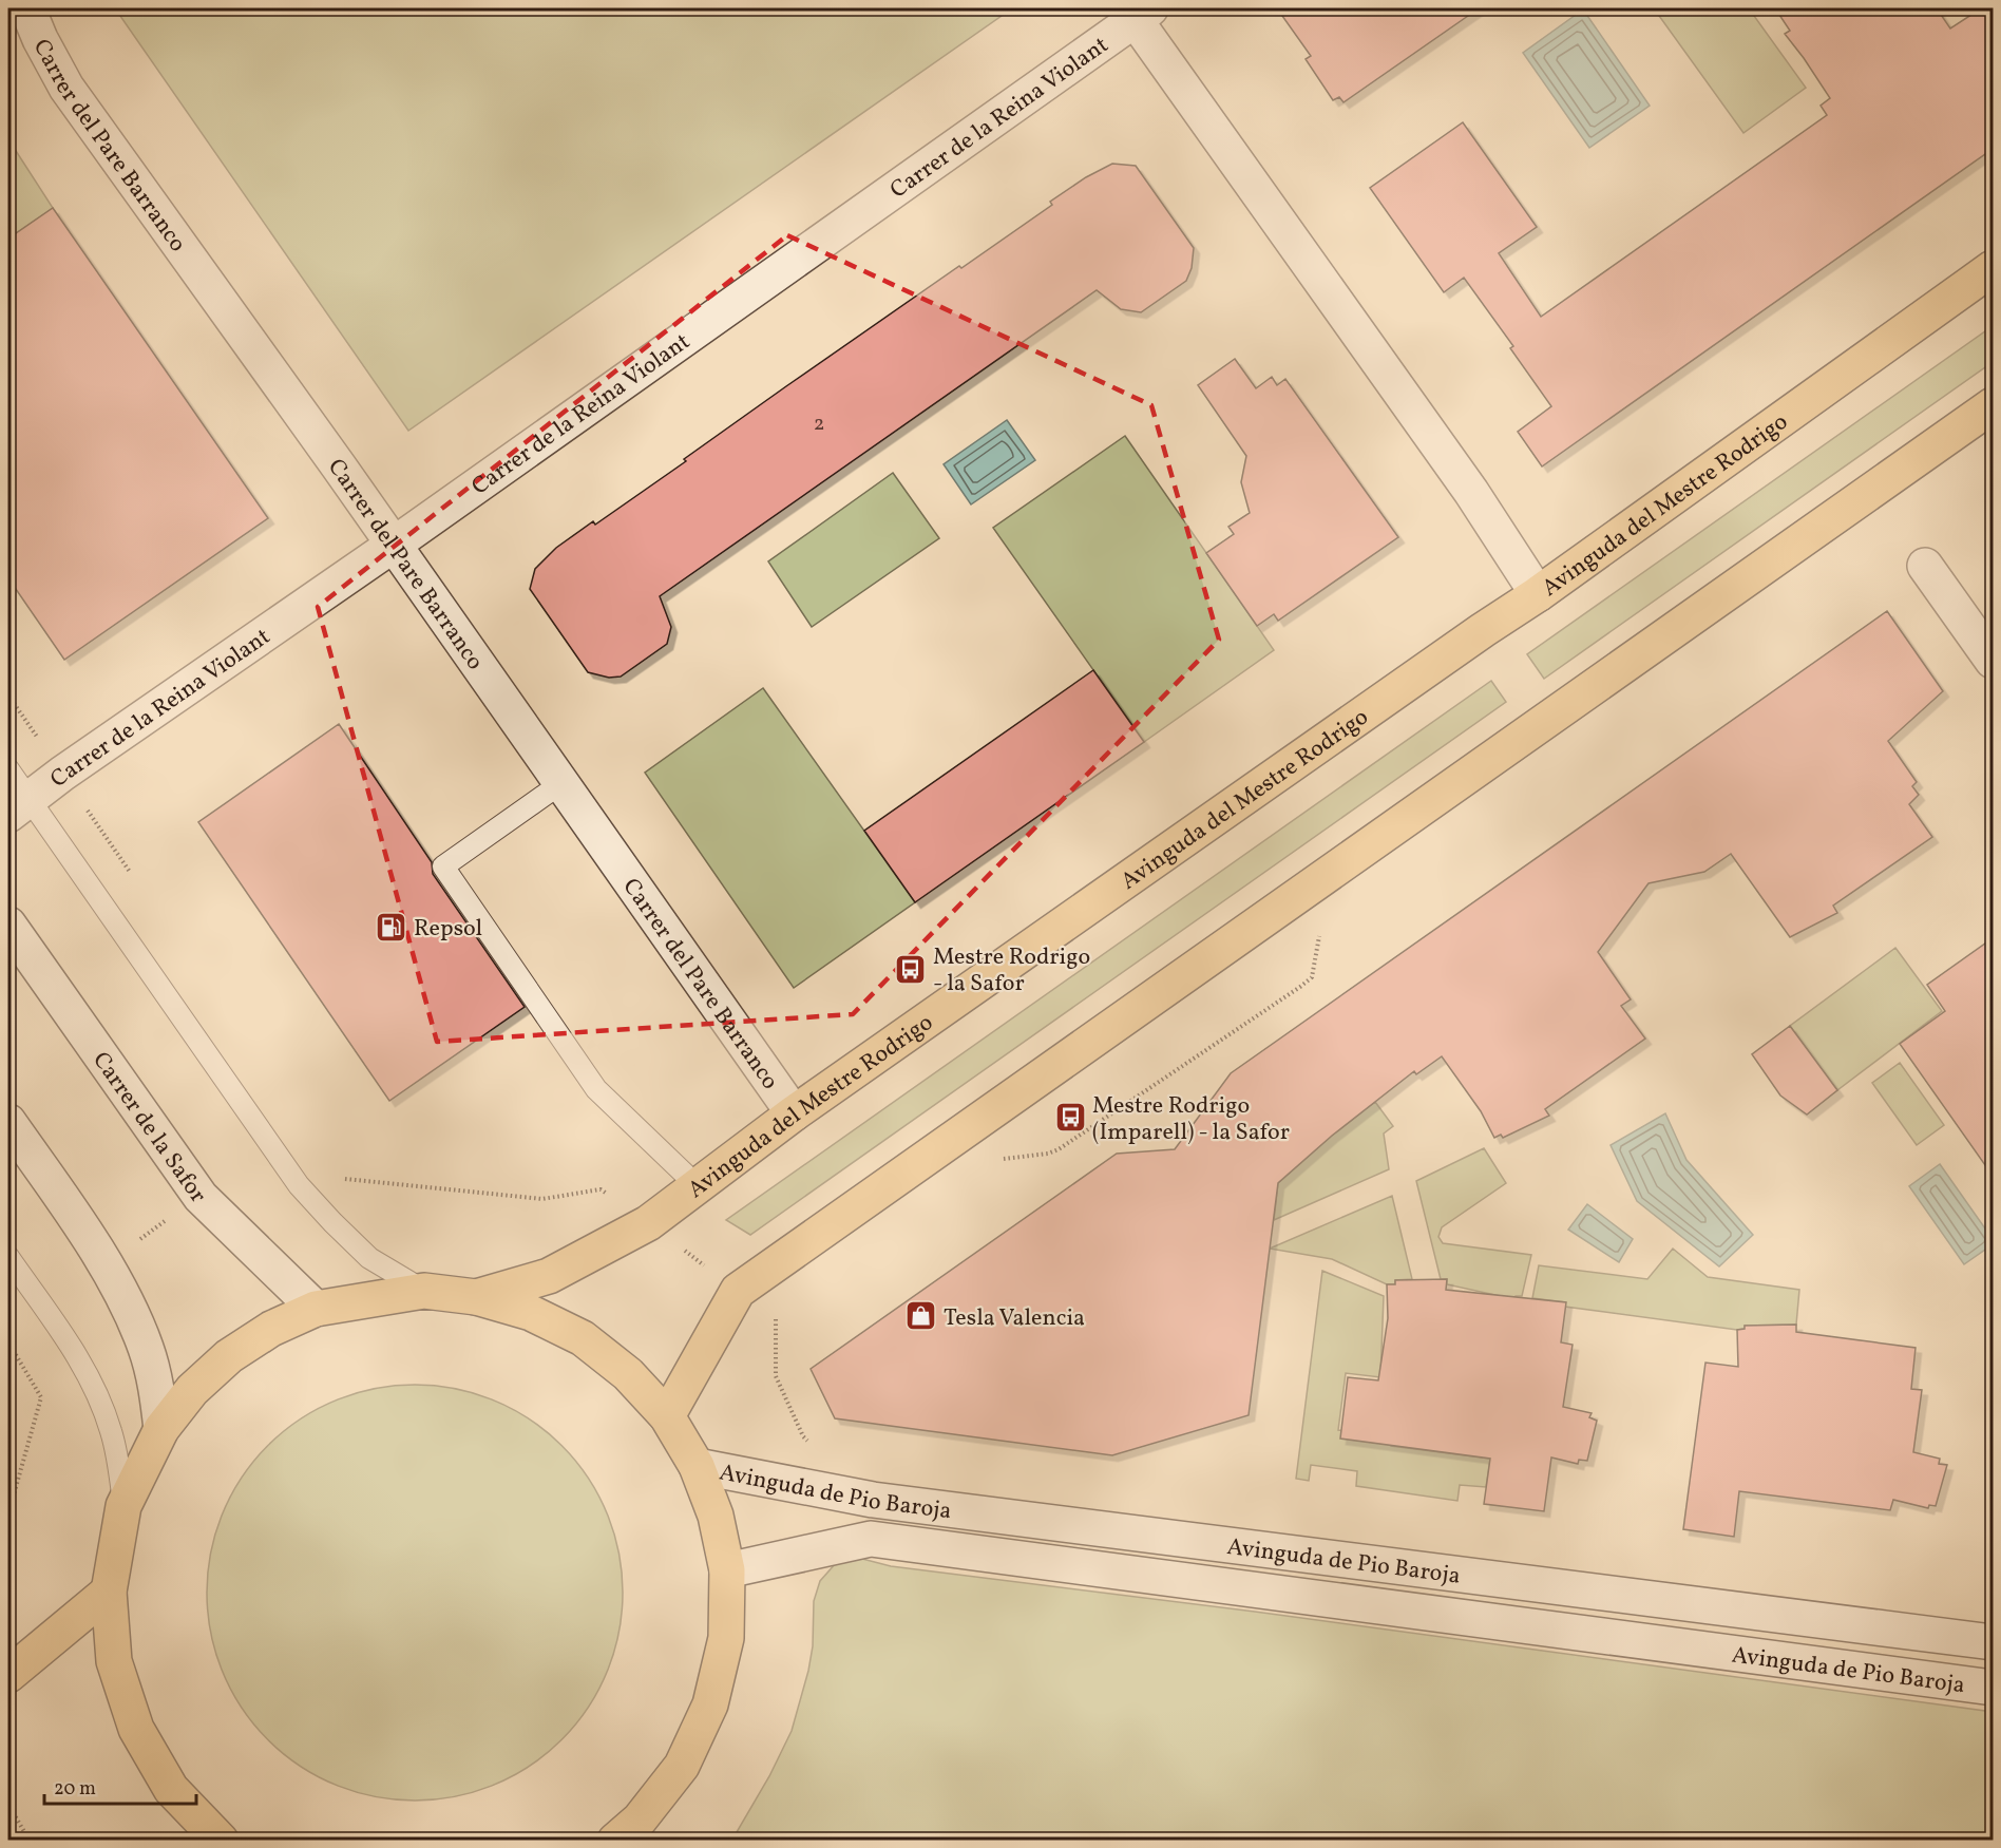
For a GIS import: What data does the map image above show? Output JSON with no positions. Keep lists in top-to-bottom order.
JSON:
{
  "streets": {
    "main road": ["Avinguda del Mestre Rodrigo"],
    "street": [
      "Carrer de la Reina Violant",
      "Carrer del Pare Barranco",
      "Carrer de la Safor",
      "Avinguda de Pio Baroja"
    ]
  },
  "crossings": [
    ["Carrer de la Reina Violant", "Carrer del Pare Barranco"],
    ["Carrer del Pare Barranco", "Avinguda del Mestre Rodrigo"]
  ],
  "places": {
    "fuel station": ["Repsol"],
    "bus stop": ["Mestre Rodrigo - la Safor", "Mestre Rodrigo (Imparell) - la Safor"],
    "shop": ["Tesla Valencia"]
  },
  "house_numbers": ["2"],
  "scale_bar": "20 m"
}
